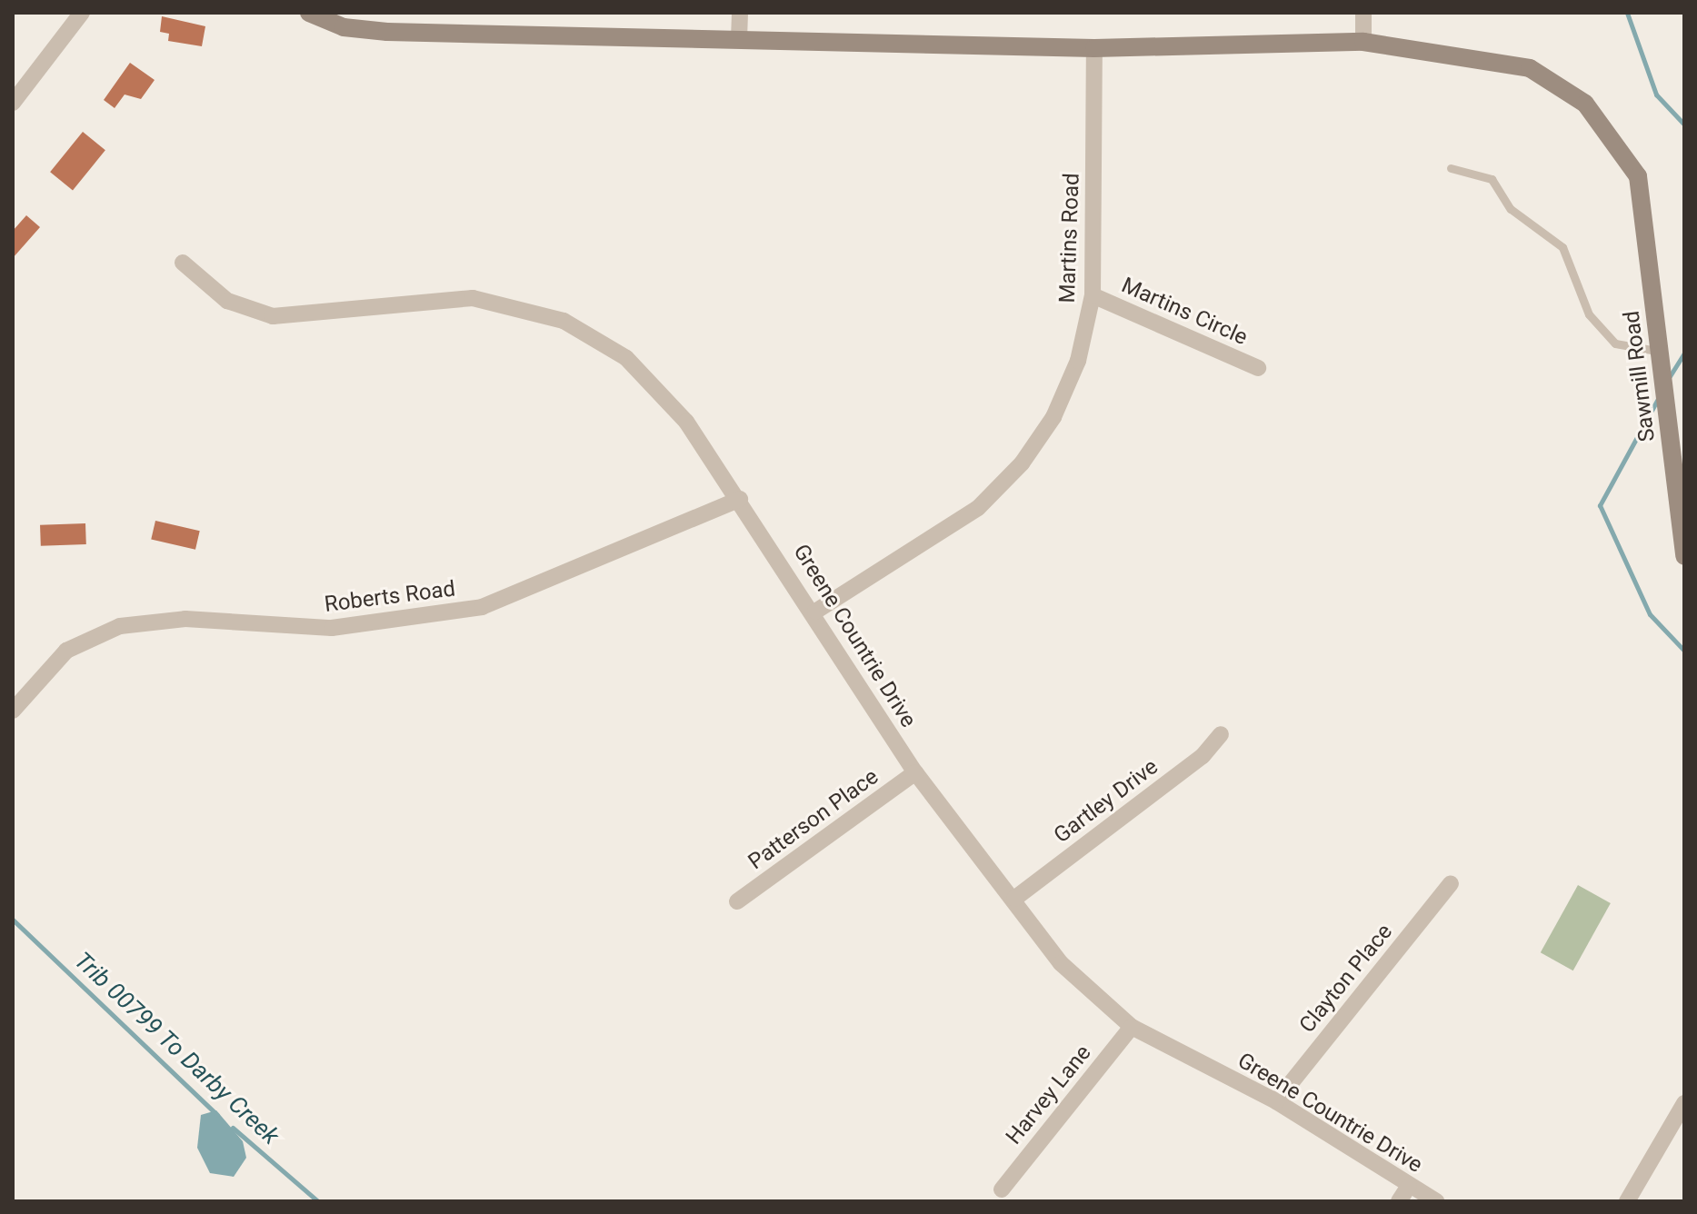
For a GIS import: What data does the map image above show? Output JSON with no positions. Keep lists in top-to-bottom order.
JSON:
{
  "streets": {
    "street": [
      "Martins Road",
      "Martins Circle",
      "Sawmill Road",
      "Roberts Road",
      "Greene Countrie Drive",
      "Gartley Drive",
      "Patterson Place",
      "Clayton Place",
      "Harvey Lane"
    ]
  },
  "crossings": [
    ["Martins Road", "Martins Circle"],
    ["Martins Road", "Sawmill Road"],
    ["Martins Road", "Greene Countrie Drive"],
    ["Roberts Road", "Greene Countrie Drive"],
    ["Greene Countrie Drive", "Gartley Drive"],
    ["Greene Countrie Drive", "Patterson Place"],
    ["Greene Countrie Drive", "Clayton Place"],
    ["Greene Countrie Drive", "Harvey Lane"]
  ],
  "water": ["Trib 00799 To Darby Creek"]
}
